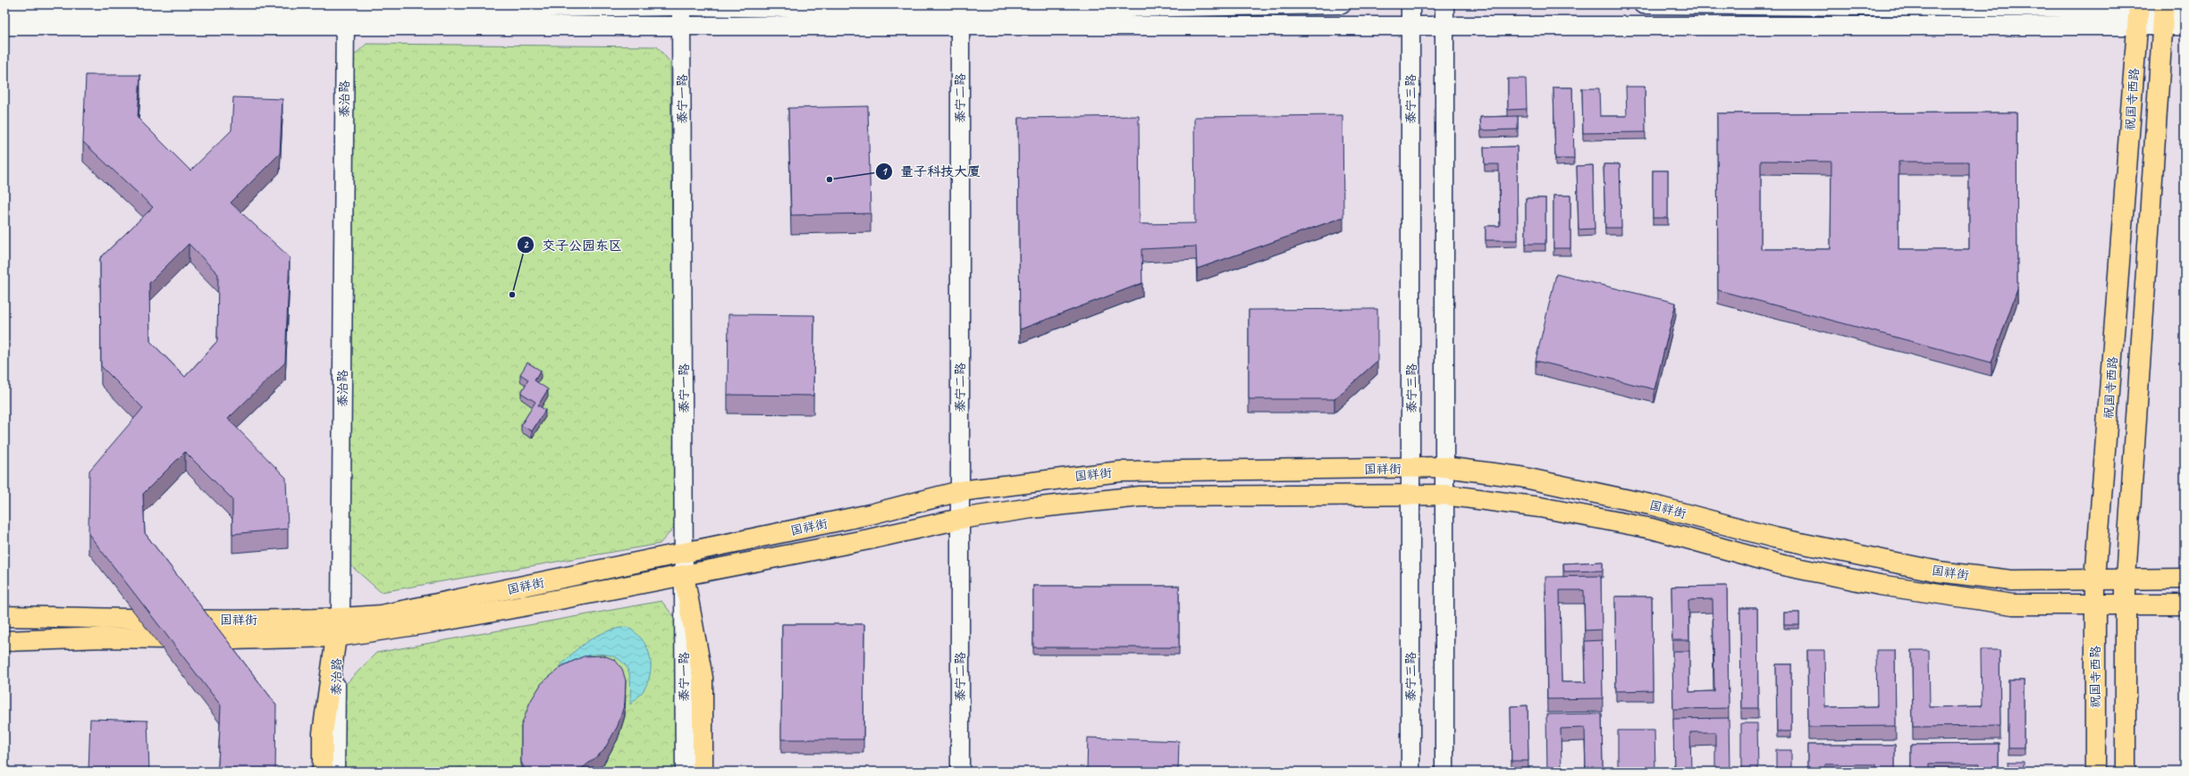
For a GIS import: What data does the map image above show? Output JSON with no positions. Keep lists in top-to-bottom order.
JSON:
{
  "streets": {
    "main road": ["祝国寺西路", "国祥街"],
    "street": [
      "泰宁二路",
      "泰治路",
      "泰宁一路",
      "泰宁三路"
    ]
  },
  "crossings": [
    ["泰宁二路", "国祥街"],
    ["泰治路", "国祥街"],
    ["泰宁一路", "国祥街"],
    ["泰宁三路", "国祥街"],
    ["祝国寺西路", "国祥街"]
  ],
  "places": ["量子科技大厦", "交子公园东区"]
}
